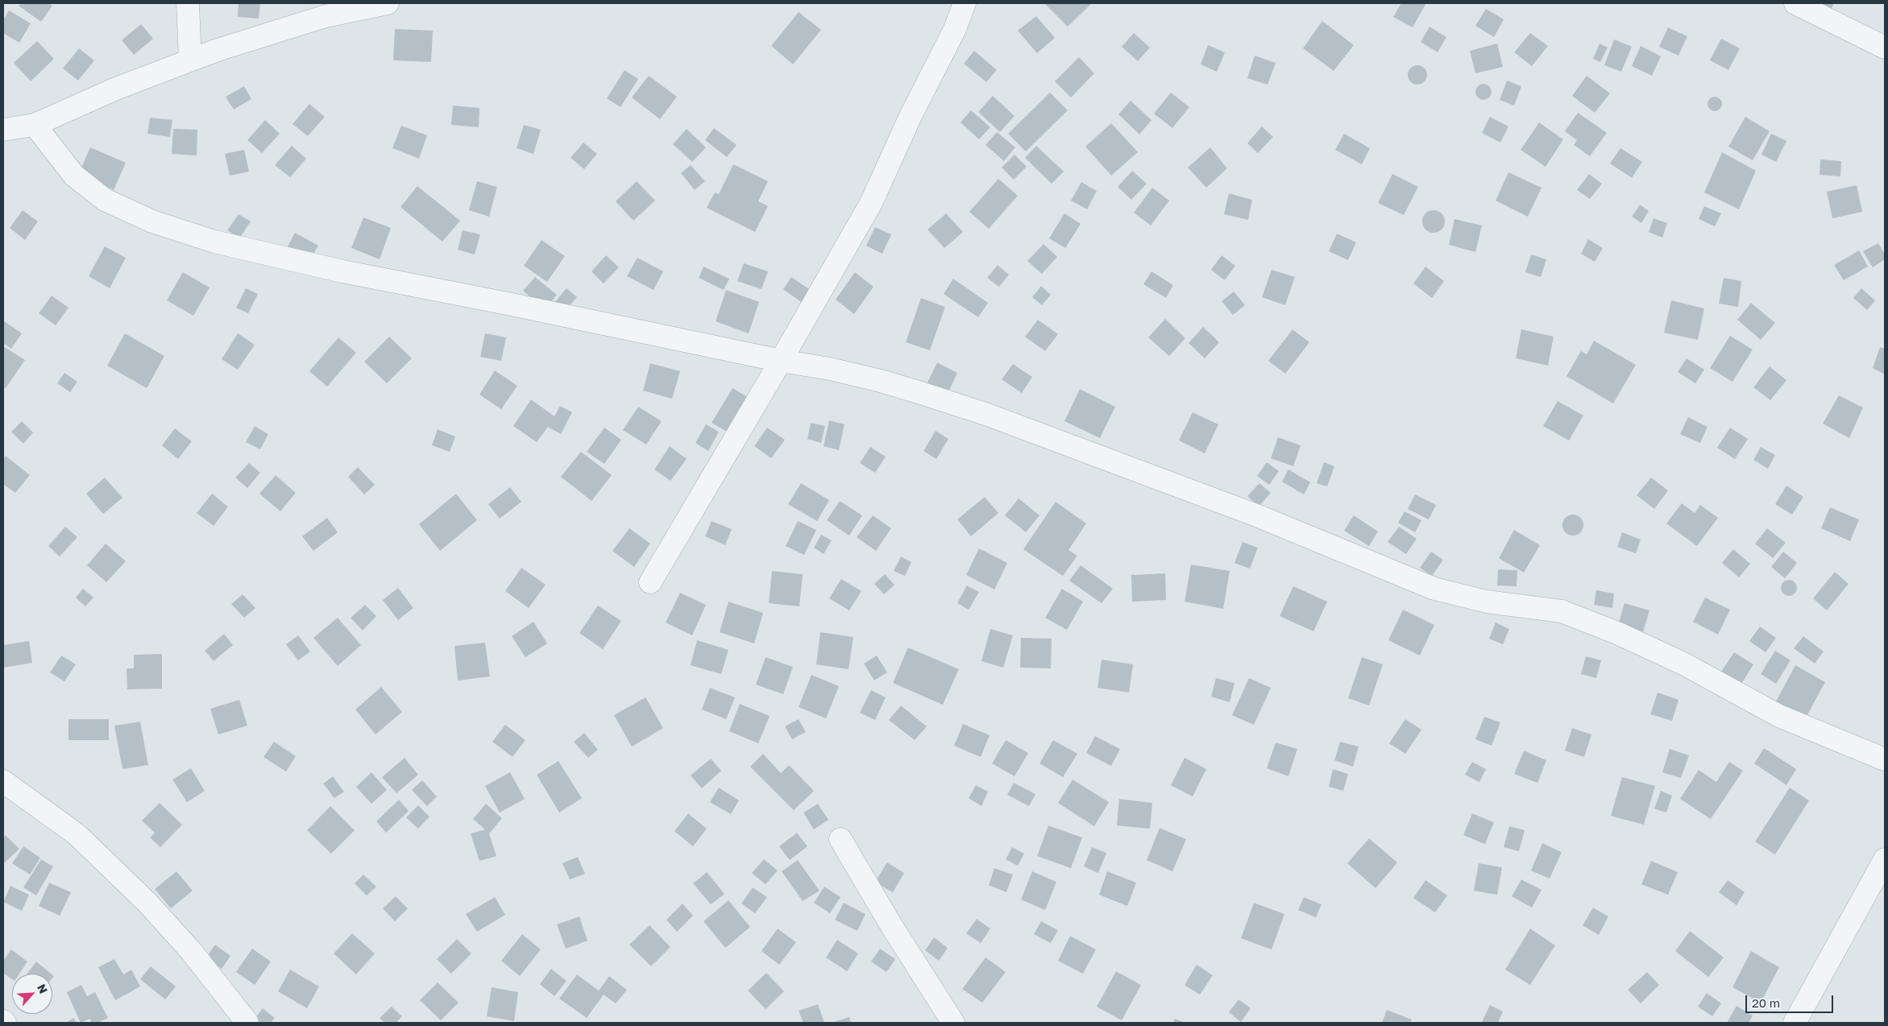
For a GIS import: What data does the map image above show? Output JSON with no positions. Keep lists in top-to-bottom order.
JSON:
{
  "scale_bar": "20 m",
  "north": "top right"
}
